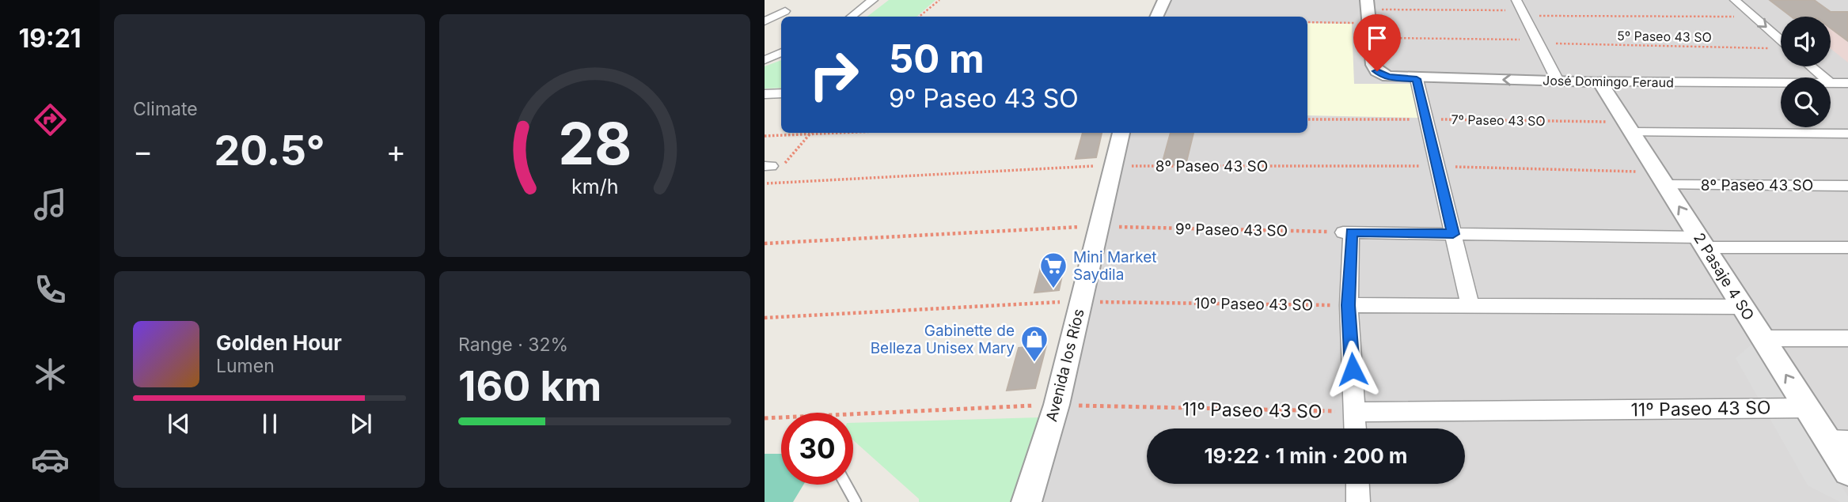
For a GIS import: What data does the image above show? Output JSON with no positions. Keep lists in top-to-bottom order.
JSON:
{
  "streets": {
    "street": [
      "José Domingo Feraud",
      "8º Paseo 43 SO",
      "2 Pasaje 4 SO",
      "Avenida los Ríos",
      "11º Paseo 43 SO"
    ],
    "path": [
      "5º Paseo 43 SO",
      "7º Paseo 43 SO",
      "9º Paseo 43 SO",
      "10º Paseo 43 SO"
    ]
  },
  "crossings": [
    ["5º Paseo 43 SO", "José Domingo Feraud"],
    ["José Domingo Feraud", "2 Pasaje 4 SO"],
    ["7º Paseo 43 SO", "2 Pasaje 4 SO"],
    ["8º Paseo 43 SO", "2 Pasaje 4 SO"],
    ["8º Paseo 43 SO", "Avenida los Ríos"],
    ["9º Paseo 43 SO", "Avenida los Ríos"],
    ["2 Pasaje 4 SO", "11º Paseo 43 SO"],
    ["10º Paseo 43 SO", "Avenida los Ríos"],
    ["Avenida los Ríos", "11º Paseo 43 SO"]
  ],
  "places": {
    "supermarket": ["Mini Market Saydila"],
    "shop": ["Gabinette de Belleza Unisex Mary"]
  },
  "page": {
    "tabs": "19:21",
    "tile": [
      "Climate",
      ["Range · 32%", "160 km"]
    ],
    "turn": ["50 m", "9º Paseo 43 SO"],
    "heat": ["−", "20.5°", "+"],
    "song": ["Golden Hour", "Lumen"],
    "limit": "30",
    "trip": "19:22 · 1 min · 200 m",
    "gauge": ["28", "km/h"]
  }
}
